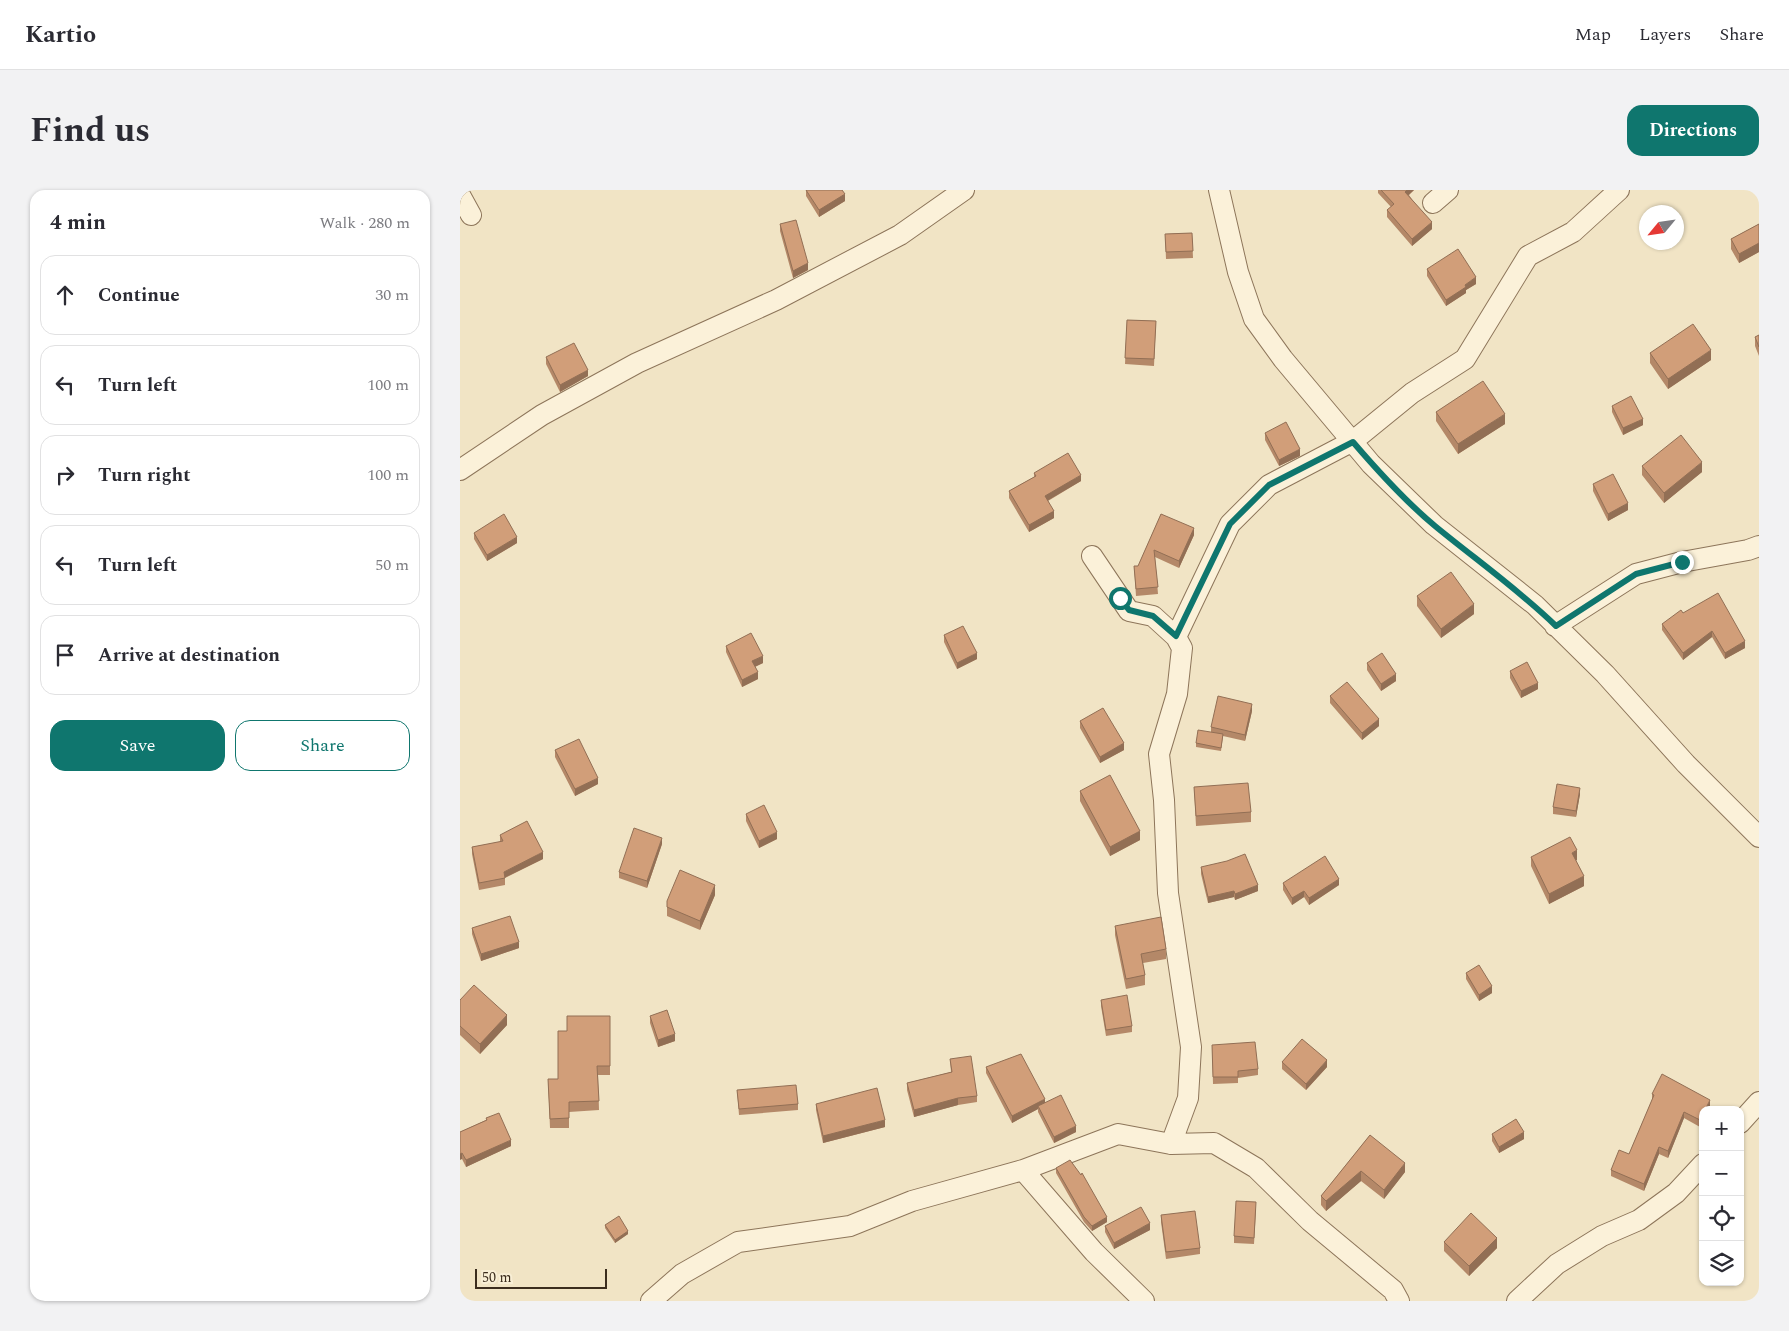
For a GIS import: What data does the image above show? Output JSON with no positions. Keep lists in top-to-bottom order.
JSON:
{
  "scale_bar": "50 m",
  "north": "bottom left",
  "page": {
    "header": "Kartio",
    "nav": ["Map", "Layers", "Share"],
    "title": "Find us",
    "buttons": [
      "Directions",
      ["Save", "Share"]
    ],
    "heading": ["4 min", "Walk · 280 m"],
    "list": [
      ["Continue", "30 m"],
      ["Turn left", "100 m"],
      ["Turn right", "100 m"],
      ["Turn left", "50 m"],
      "Arrive at destination"
    ],
    "map_buttons": ["+", "−"],
    "scale": "50 m"
  }
}
